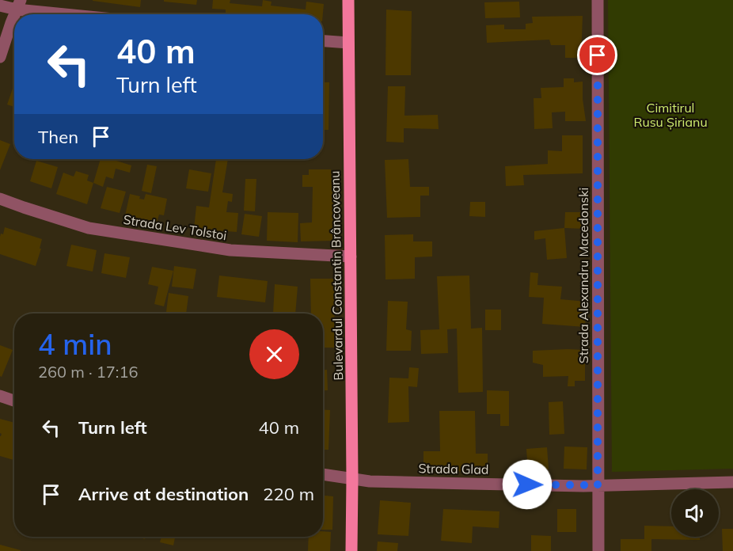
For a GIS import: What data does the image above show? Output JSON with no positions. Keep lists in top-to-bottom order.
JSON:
{
  "streets": {
    "main road": ["Bulevardul Constantin Brâncoveanu"],
    "street": ["Strada Lev Tolstoi", "Strada Alexandru Macedonski", "Strada Glad"]
  },
  "crossings": [
    ["Strada Lev Tolstoi", "Bulevardul Constantin Brâncoveanu"],
    ["Bulevardul Constantin Brâncoveanu", "Strada Glad"],
    ["Strada Alexandru Macedonski", "Strada Glad"]
  ],
  "parks": ["Cimitirul Rusu Șirianu"],
  "page": {
    "turn": ["40 m", "Turn left"],
    "then": "Then",
    "heading": ["4 min", "260 m · 17:16"],
    "list": [
      {
        "name": "Turn left",
        "value": "40 m"
      },
      {
        "name": "Arrive at destination",
        "value": "220 m"
      }
    ]
  }
}
